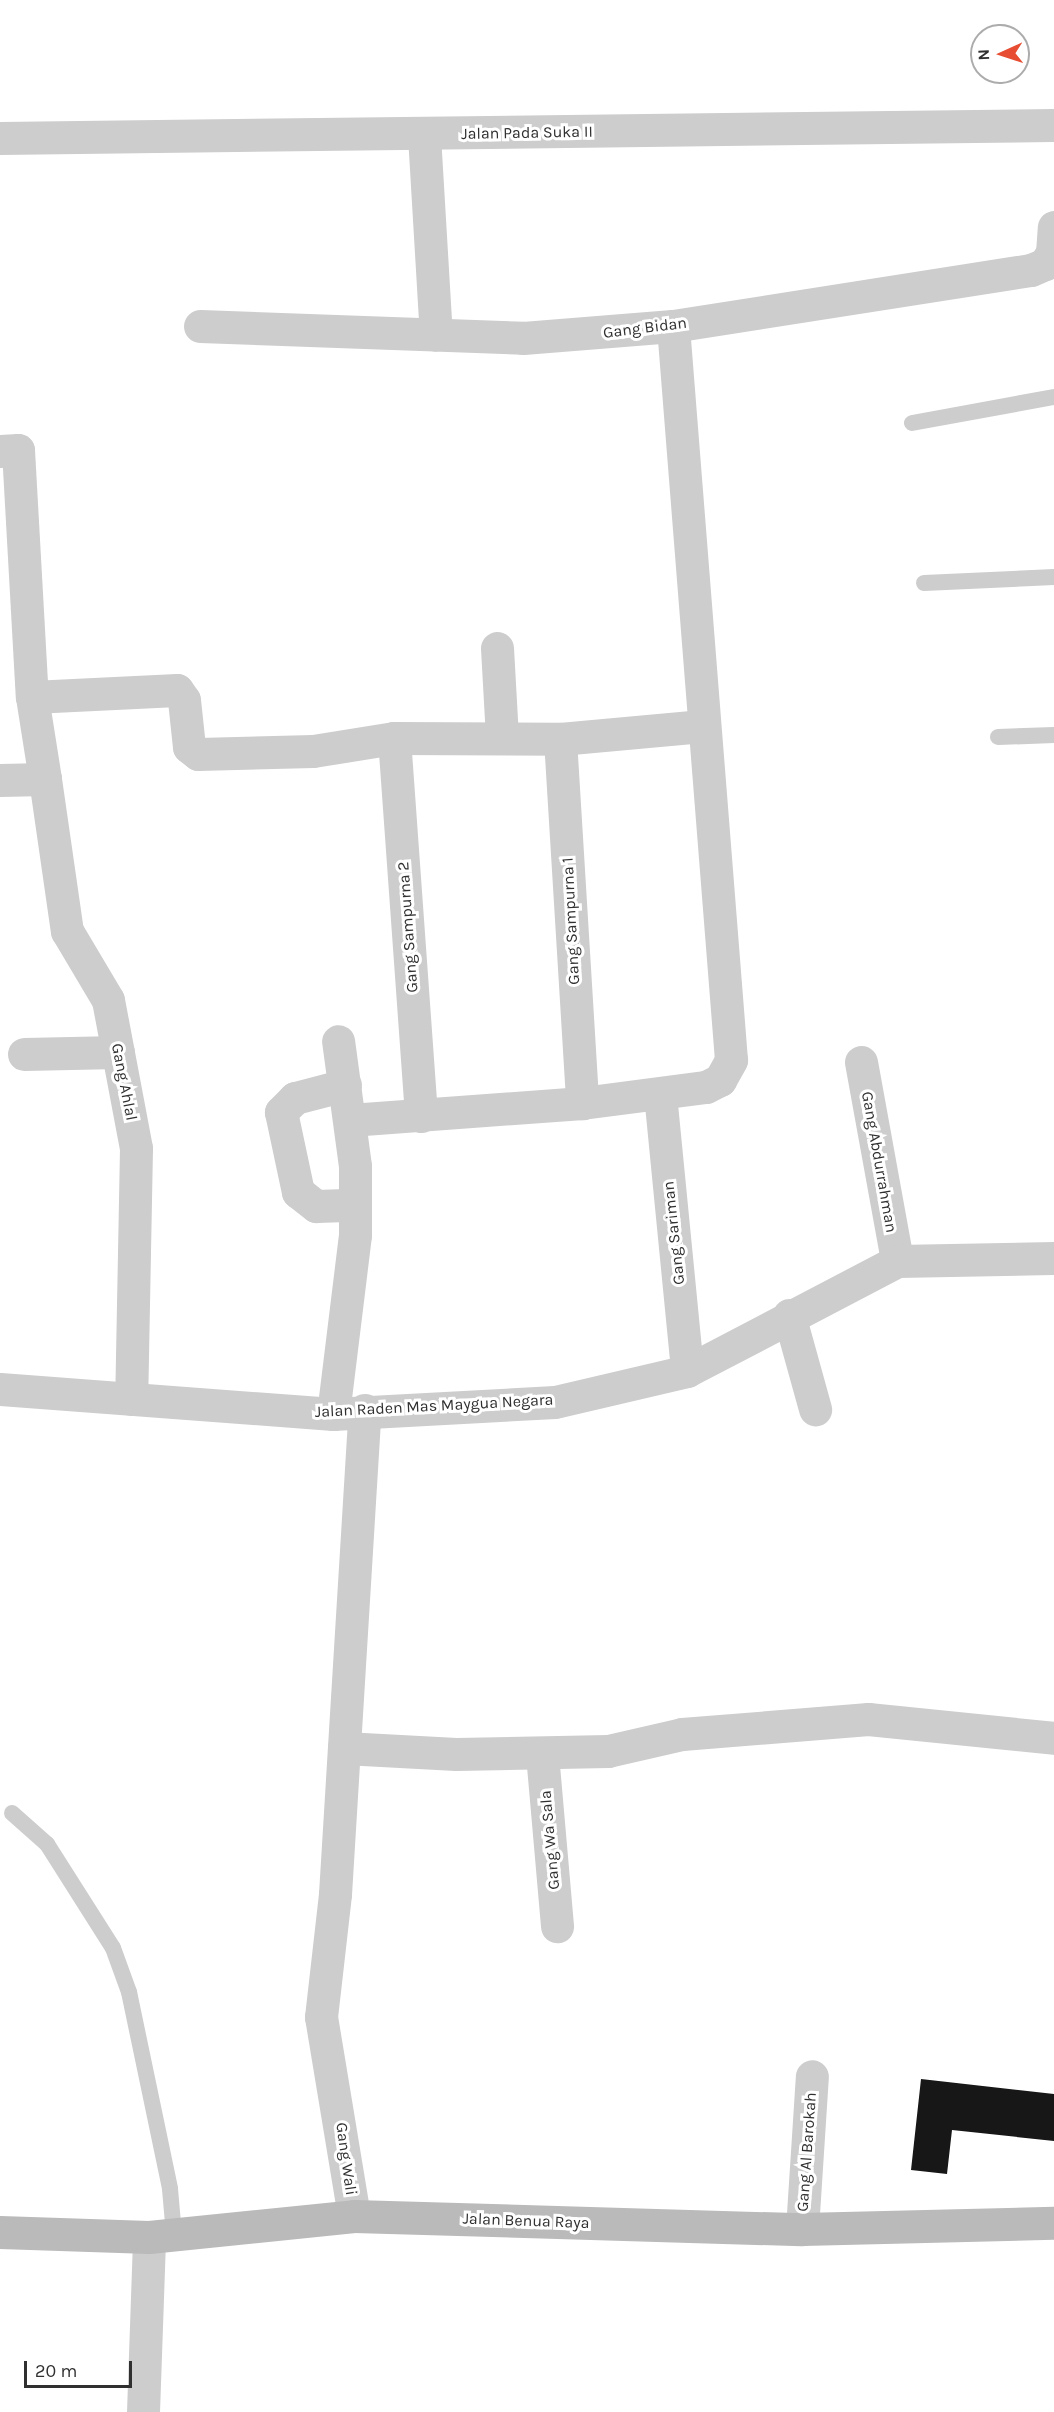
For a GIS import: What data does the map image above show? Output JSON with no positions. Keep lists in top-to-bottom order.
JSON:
{
  "streets": {
    "street": [
      "Jalan Pada Suka II",
      "Gang Bidan",
      "Gang Sampurna 1",
      "Gang Sampurna 2",
      "Gang Ahlal",
      "Gang Abdurrahman",
      "Gang Sariman",
      "Jalan Raden Mas Maygua Negara",
      "Gang Wa Sala",
      "Gang Al Barokah",
      "Gang Wali",
      "Jalan Benua Raya"
    ]
  },
  "crossings": [
    ["Gang Ahlal", "Jalan Raden Mas Maygua Negara"],
    ["Gang Abdurrahman", "Jalan Raden Mas Maygua Negara"],
    ["Gang Sariman", "Jalan Raden Mas Maygua Negara"],
    ["Jalan Raden Mas Maygua Negara", "Gang Wali"],
    ["Gang Al Barokah", "Jalan Benua Raya"],
    ["Gang Wali", "Jalan Benua Raya"]
  ],
  "scale_bar": "20 m",
  "north": "left"
}
